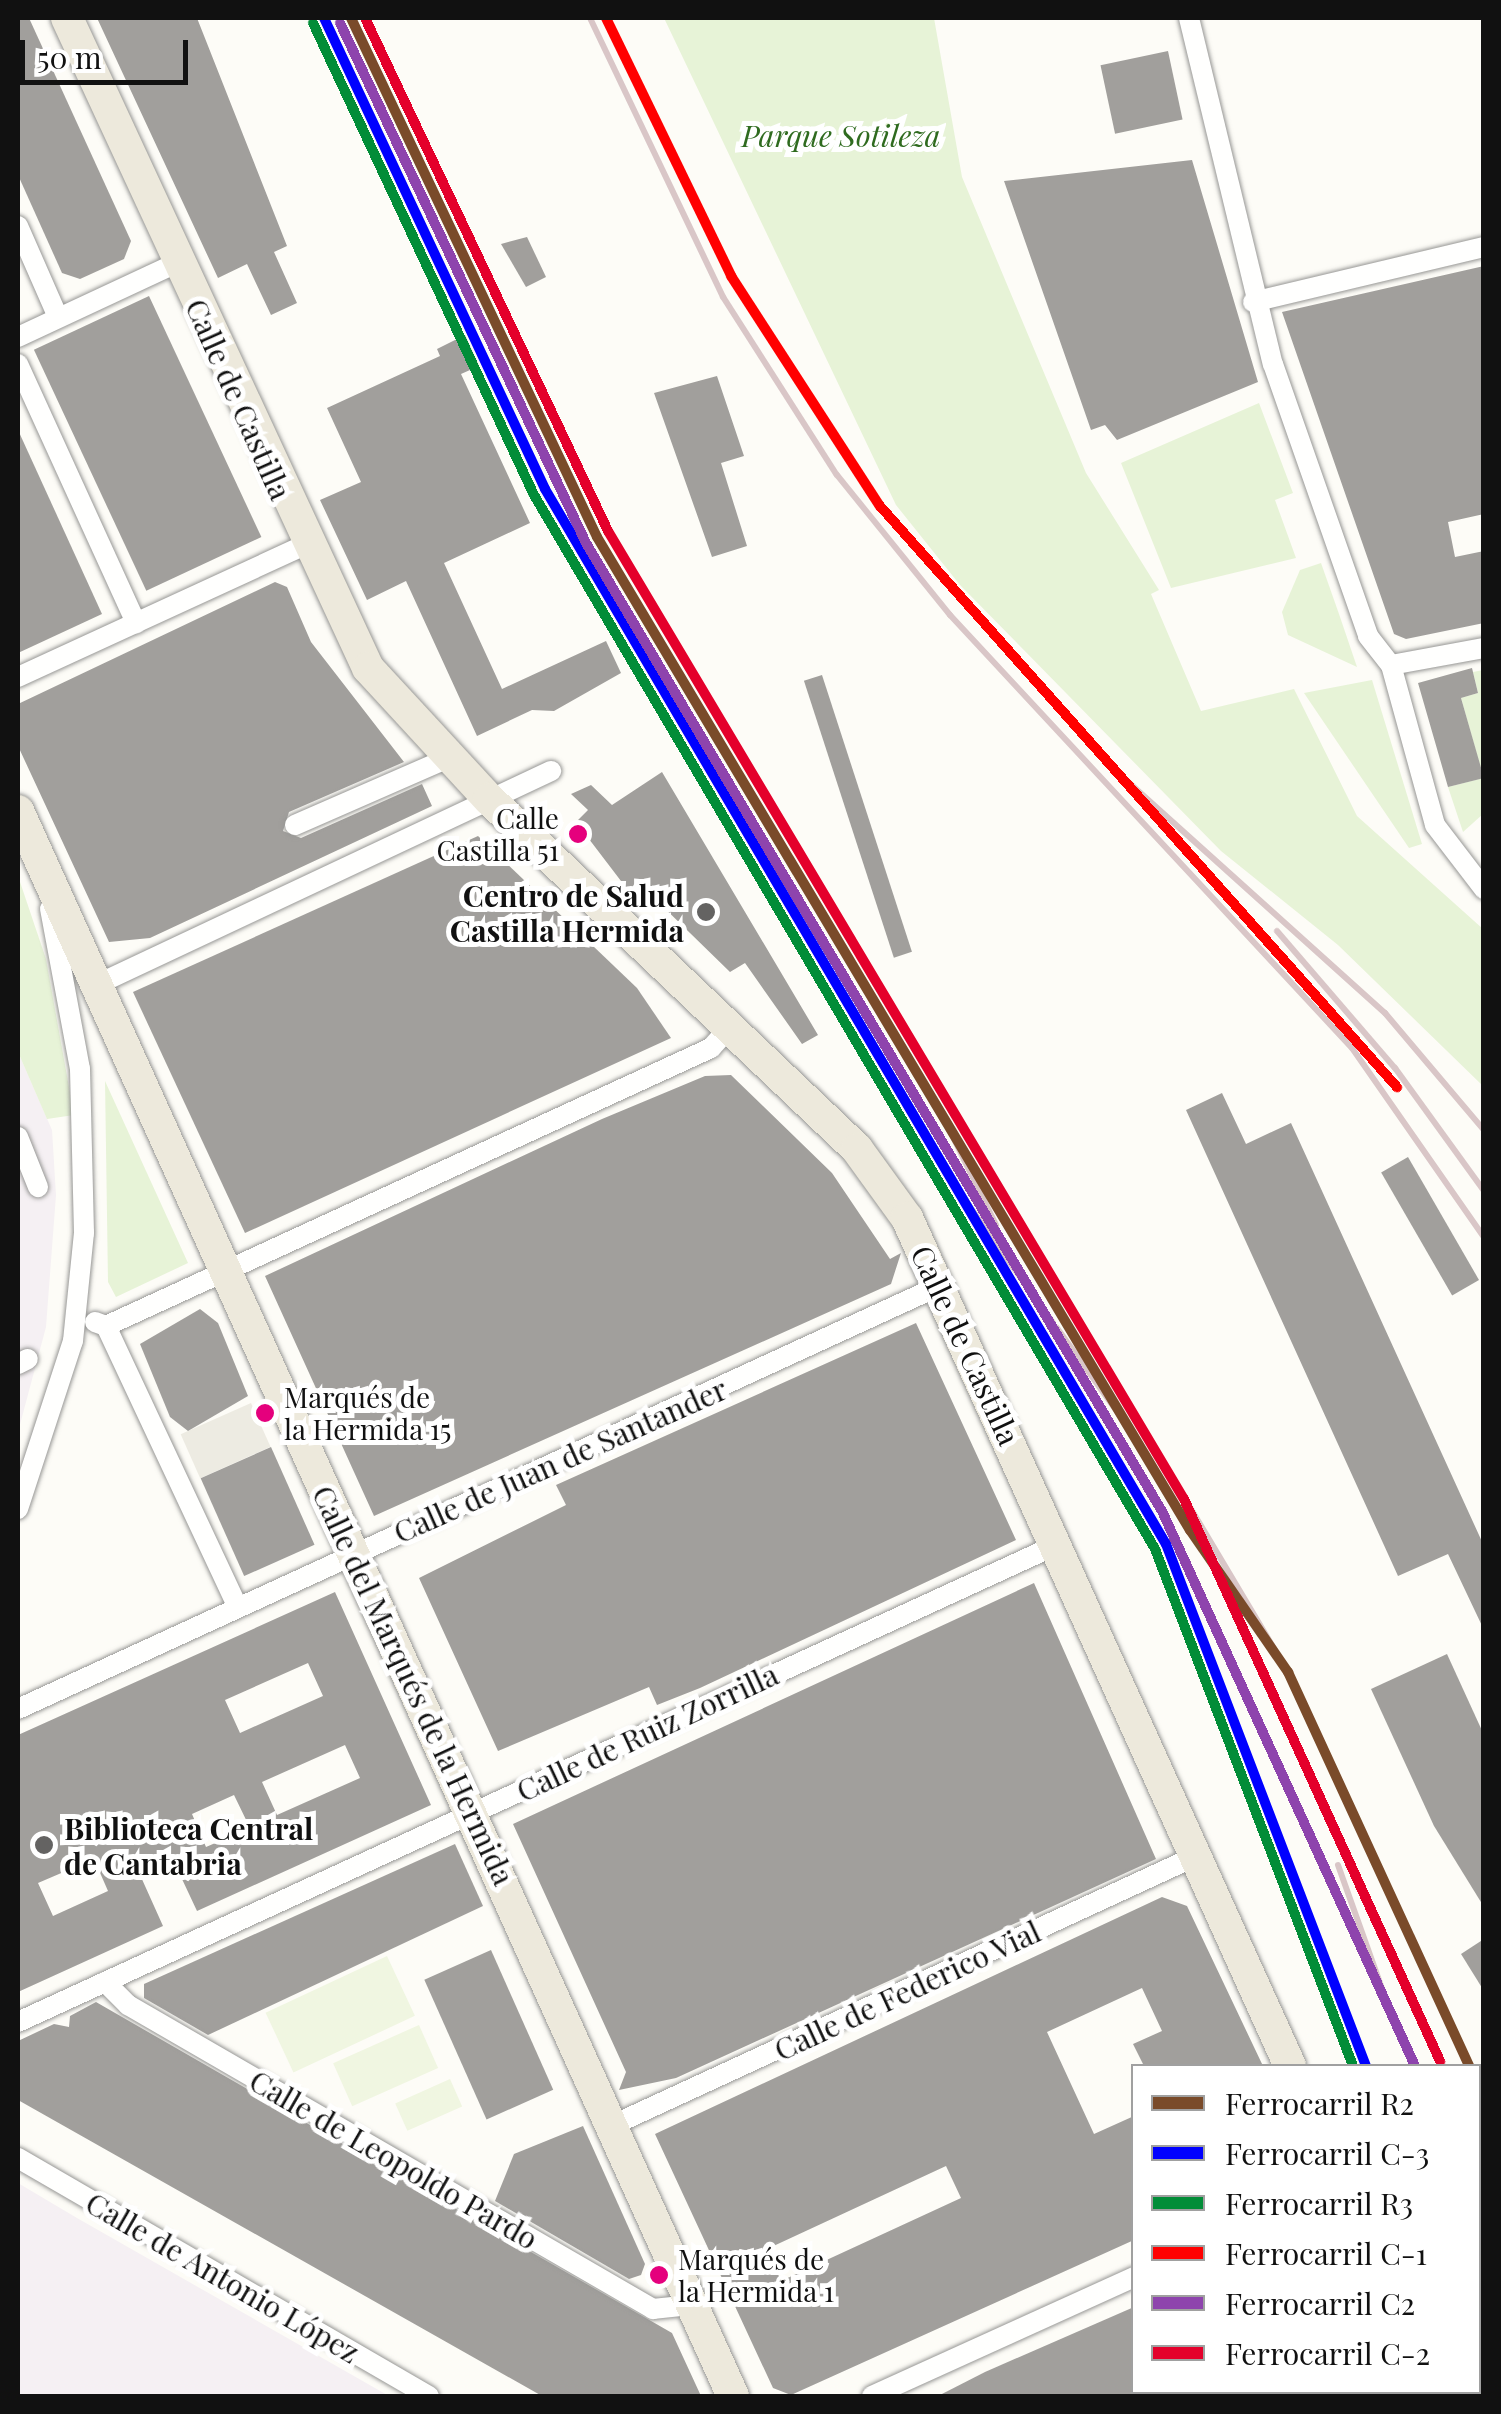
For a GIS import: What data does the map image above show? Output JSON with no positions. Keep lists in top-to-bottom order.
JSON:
{
  "streets": {
    "main road": ["Calle de Castilla", "Calle del Marqués de la Hermida"],
    "street": [
      "Calle de Juan de Santander",
      "Calle de Ruiz Zorrilla",
      "Calle de Federico Vial",
      "Calle de Leopoldo Pardo",
      "Calle de Antonio López"
    ]
  },
  "crossings": [
    ["Calle de Castilla", "Calle de Juan de Santander"],
    ["Calle de Castilla", "Calle de Ruiz Zorrilla"],
    ["Calle de Castilla", "Calle de Federico Vial"],
    ["Calle de Juan de Santander", "Calle del Marqués de la Hermida"],
    ["Calle del Marqués de la Hermida", "Calle de Ruiz Zorrilla"],
    ["Calle del Marqués de la Hermida", "Calle de Federico Vial"],
    ["Calle del Marqués de la Hermida", "Calle de Leopoldo Pardo"],
    ["Calle de Ruiz Zorrilla", "Calle de Leopoldo Pardo"]
  ],
  "parks": ["Parque Sotileza"],
  "places": [
    "Calle Castilla 51",
    "Centro de Salud Castilla Hermida",
    "Marqués de la Hermida 15",
    "Biblioteca Central de Cantabria",
    "Marqués de la Hermida 1"
  ],
  "lines": [
    "rail line R2",
    "rail line C-3",
    "rail line C-1",
    "rail line C-2",
    "rail line R3",
    "rail line C2"
  ],
  "legend": [
    "Ferrocarril R2",
    "Ferrocarril C-3",
    "Ferrocarril R3",
    "Ferrocarril C-1",
    "Ferrocarril C2",
    "Ferrocarril C-2"
  ],
  "scale_bar": "50 m"
}
